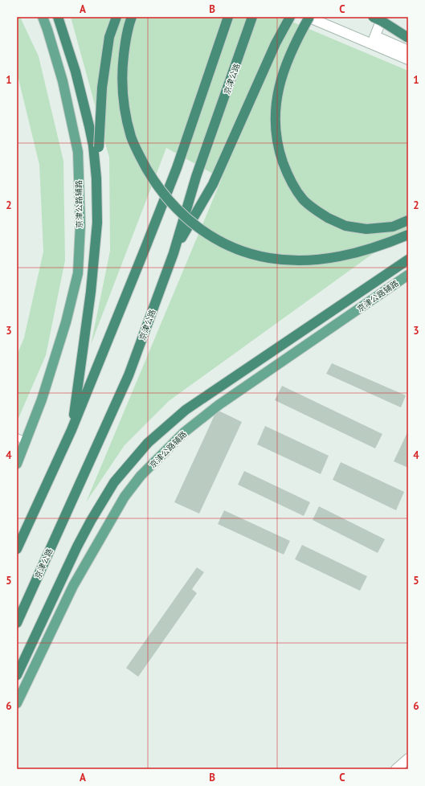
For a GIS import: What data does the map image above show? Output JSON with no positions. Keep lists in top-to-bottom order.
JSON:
{
  "streets": {
    "highway": ["京津公路"],
    "main road": ["京津公路辅路"]
  },
  "grid": {
    "columns": ["A", "B", "C"],
    "rows": [
      "1",
      "2",
      "3",
      "4",
      "5",
      "6"
    ]
  }
}
